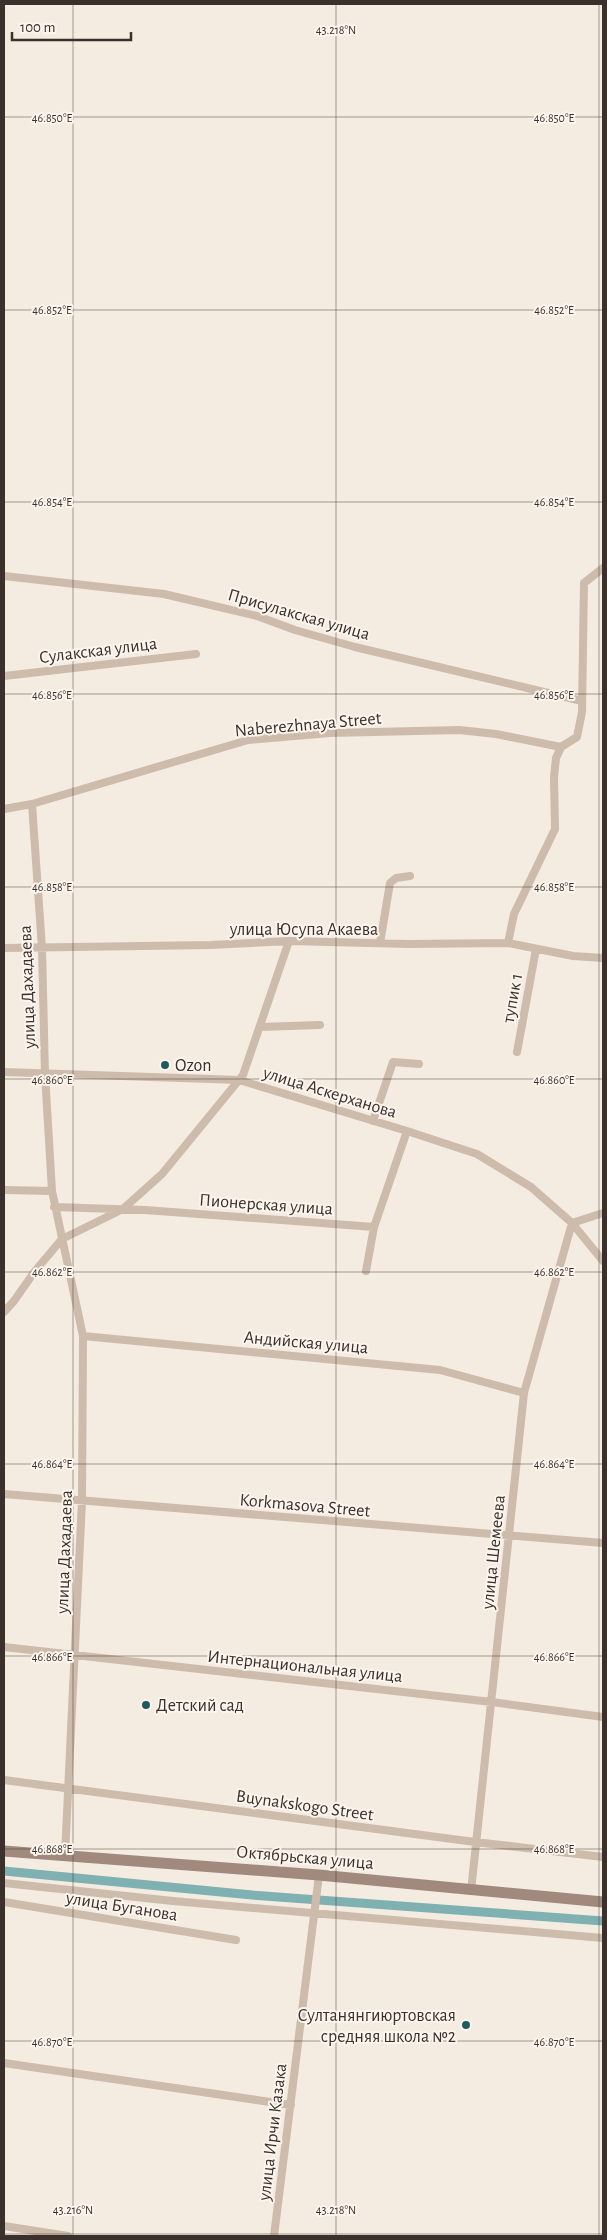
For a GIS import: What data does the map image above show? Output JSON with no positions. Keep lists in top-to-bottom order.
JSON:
{
  "streets": {
    "street": [
      "Присулакская улица",
      "Сулакская улица",
      "Naberezhnaya Street",
      "улица Юсупа Акаева",
      "улица Дахадаева",
      "тупик 1",
      "улица Аскерханова",
      "Пионерская улица",
      "Андийская улица",
      "Korkmasova Street",
      "улица Шемеева",
      "Интернациональная улица",
      "Buynakskogo Street",
      "Октябрьская улица",
      "улица Буганова",
      "улица Ирчи Казака"
    ]
  },
  "crossings": [
    ["Naberezhnaya Street", "улица Дахадаева"],
    ["улица Юсупа Акаева", "улица Дахадаева"],
    ["улица Юсупа Акаева", "тупик 1"],
    ["улица Дахадаева", "улица Аскерханова"],
    ["улица Дахадаева", "Пионерская улица"],
    ["улица Дахадаева", "Андийская улица"],
    ["улица Дахадаева", "Korkmasova Street"],
    ["улица Дахадаева", "Интернациональная улица"],
    ["улица Дахадаева", "Buynakskogo Street"],
    ["улица Дахадаева", "Октябрьская улица"],
    ["улица Аскерханова", "улица Шемеева"],
    ["Андийская улица", "улица Шемеева"],
    ["Korkmasova Street", "улица Шемеева"],
    ["улица Шемеева", "Интернациональная улица"],
    ["улица Шемеева", "Buynakskogo Street"],
    ["улица Шемеева", "Октябрьская улица"],
    ["Октябрьская улица", "улица Ирчи Казака"]
  ],
  "places": ["Ozon", "Детский сад", "Султанянгиюртовская средняя школа №2"],
  "scale_bar": "100 m",
  "coordinates": [
    "43.218°N",
    "46.850°E",
    "46.852°E",
    "46.854°E",
    "46.856°E",
    "46.858°E",
    "46.860°E",
    "46.862°E",
    "46.864°E",
    "46.866°E",
    "46.868°E",
    "46.870°E",
    "43.216°N"
  ]
}
